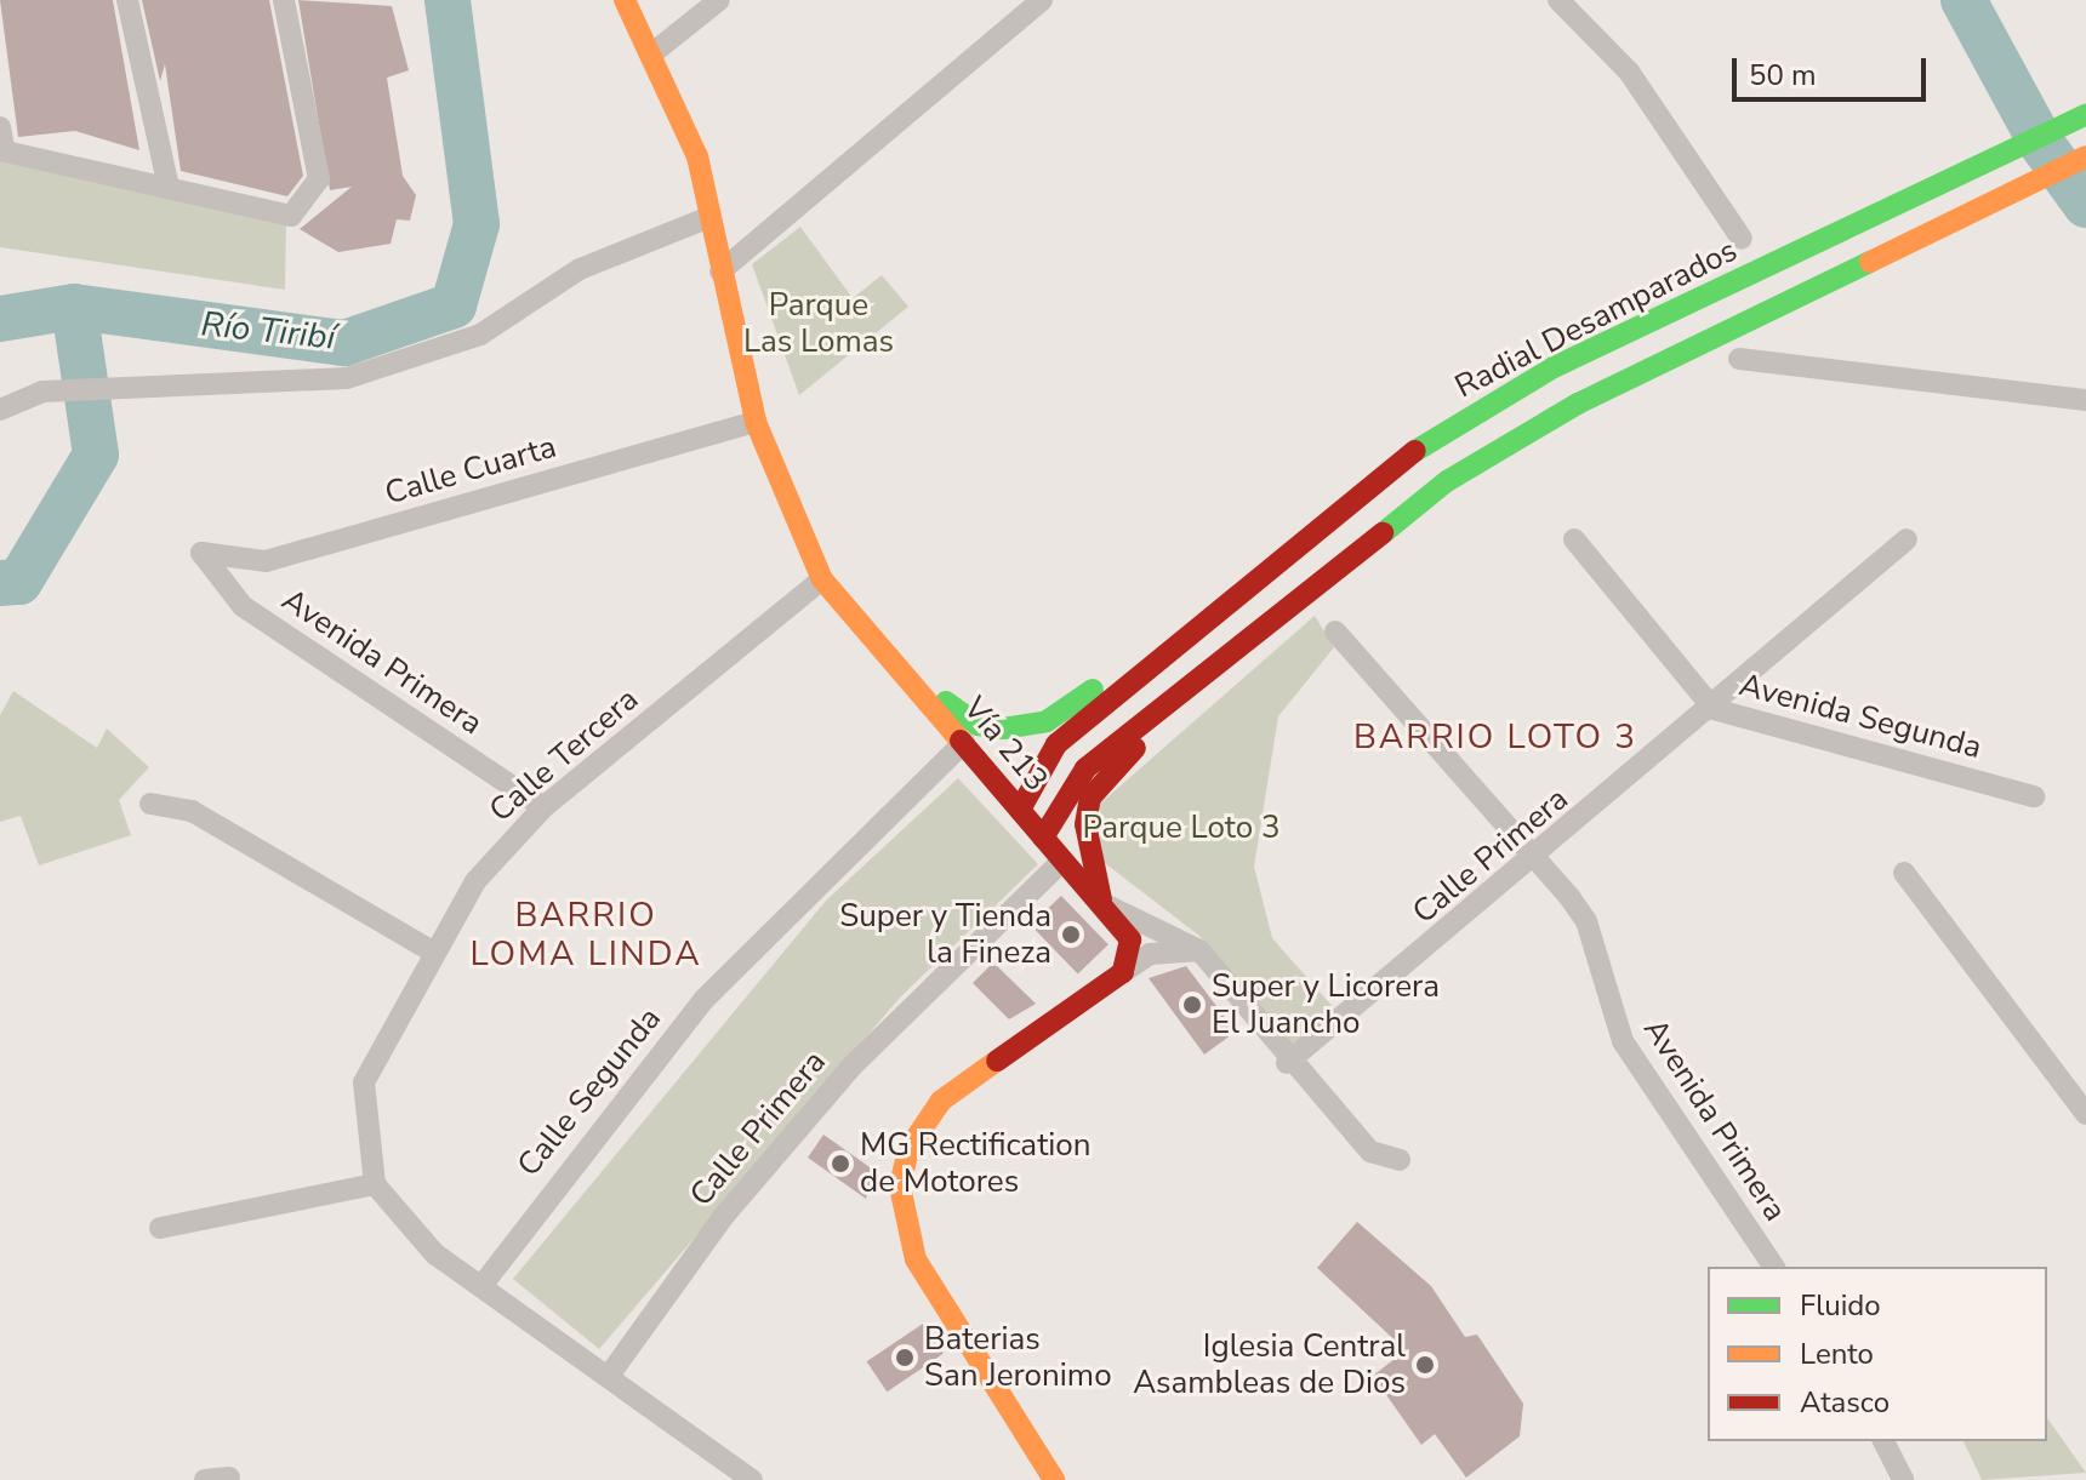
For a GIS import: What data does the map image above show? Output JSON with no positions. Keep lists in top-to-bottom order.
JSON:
{
  "streets": {
    "main road": ["Radial Desamparados", "Vía 213"],
    "street": [
      "Calle Cuarta",
      "Avenida Primera",
      "Avenida Segunda",
      "Calle Tercera",
      "Calle Primera",
      "Calle Segunda"
    ]
  },
  "crossings": [
    ["Radial Desamparados", "Vía 213"],
    ["Calle Cuarta", "Avenida Primera"],
    ["Calle Cuarta", "Vía 213"],
    ["Avenida Primera", "Calle Tercera"],
    ["Avenida Primera", "Calle Primera"],
    ["Avenida Segunda", "Calle Primera"],
    ["Vía 213", "Calle Tercera"],
    ["Vía 213", "Calle Primera"],
    ["Vía 213", "Calle Segunda"]
  ],
  "districts": ["BARRIO LOTO 3", "BARRIO LOMA LINDA"],
  "water": ["Río Tiribí"],
  "parks": ["Parque Las Lomas", "Parque Loto 3"],
  "places": [
    "Super y Tienda la Fineza",
    "Super y Licorera El Juancho",
    "MG Rectification de Motores",
    "Baterias San Jeronimo",
    "Iglesia Central Asambleas de Dios"
  ],
  "legend": ["Fluido", "Lento", "Atasco"],
  "scale_bar": "50 m"
}
